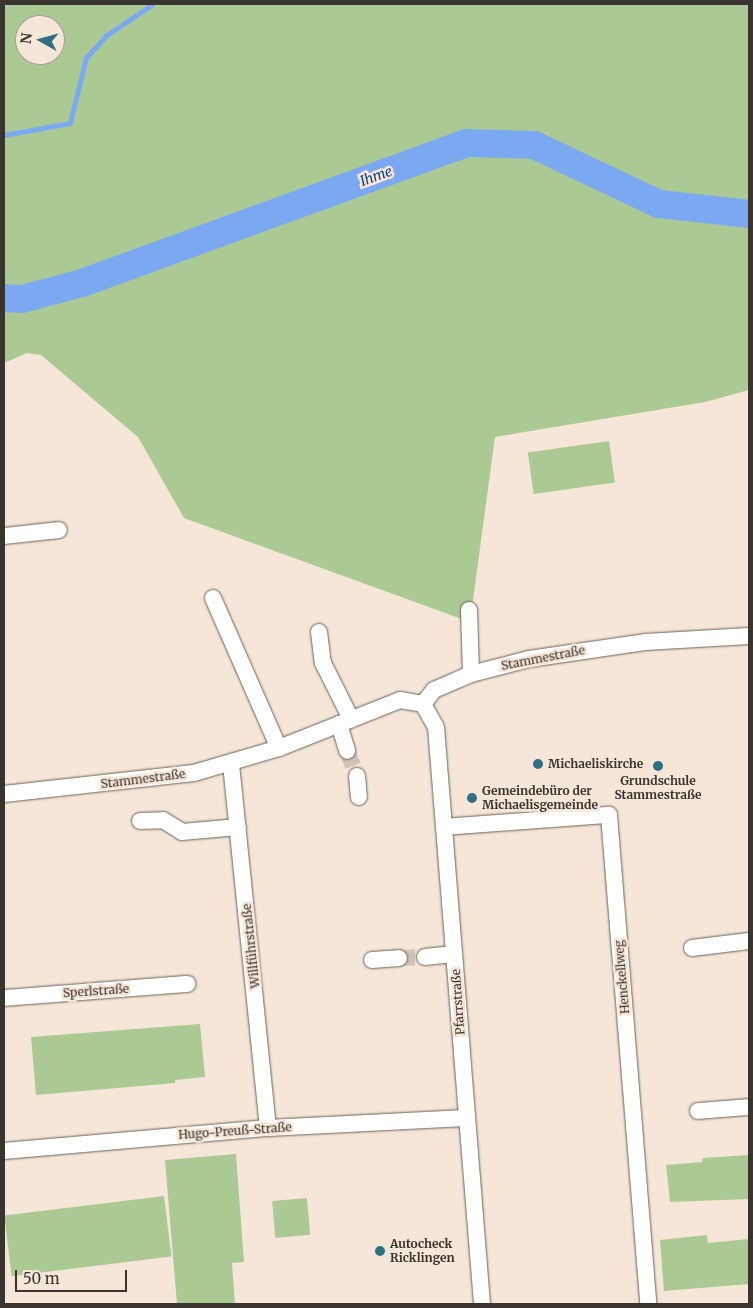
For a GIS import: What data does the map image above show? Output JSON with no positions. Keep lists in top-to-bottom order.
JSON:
{
  "streets": {
    "street": [
      "Stammestraße",
      "Willführstraße",
      "Henckellweg",
      "Sperlstraße",
      "Pfarrstraße",
      "Hugo-Preuß-Straße"
    ]
  },
  "crossings": [
    ["Stammestraße", "Willführstraße"],
    ["Stammestraße", "Pfarrstraße"],
    ["Willführstraße", "Hugo-Preuß-Straße"],
    ["Henckellweg", "Pfarrstraße"],
    ["Pfarrstraße", "Hugo-Preuß-Straße"]
  ],
  "water": ["Ihme"],
  "places": [
    "Michaeliskirche",
    "Grundschule Stammestraße",
    "Gemeindebüro der Michaelisgemeinde",
    "Autocheck Ricklingen"
  ],
  "scale_bar": "50 m",
  "north": "left"
}
